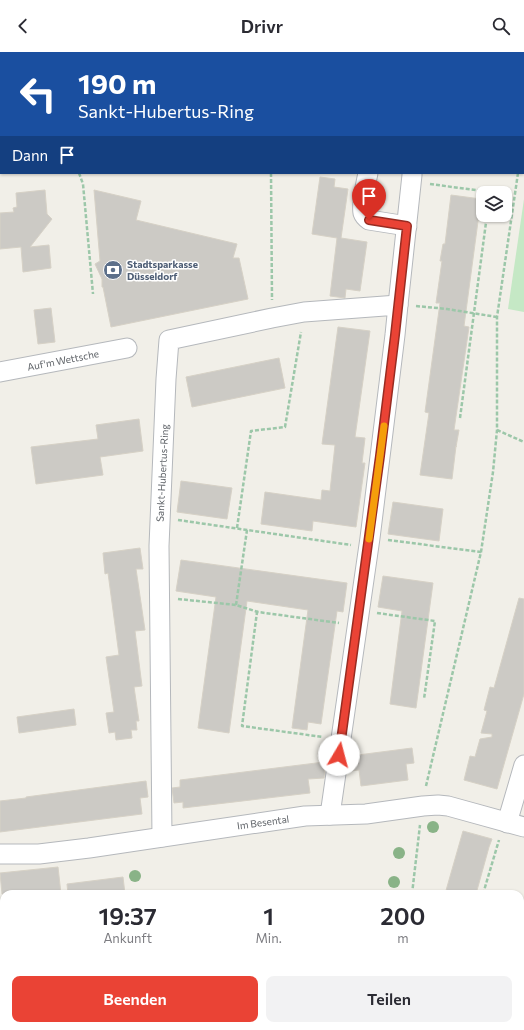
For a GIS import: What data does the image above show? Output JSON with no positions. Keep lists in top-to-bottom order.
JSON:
{
  "streets": {
    "street": ["Auf'm Wettsche", "Sankt-Hubertus-Ring", "Im Besental"]
  },
  "crossings": [
    ["Sankt-Hubertus-Ring", "Im Besental"]
  ],
  "places": {
    "bank": ["Stadtsparkasse Düsseldorf"]
  },
  "page": {
    "header": "Drivr",
    "turn": ["190 m", "Sankt-Hubertus-Ring"],
    "then": "Dann",
    "eta": [
      "19:37",
      "Ankunft",
      "1",
      "Min.",
      "200",
      "m"
    ],
    "buttons": ["Beenden", "Teilen"]
  }
}
